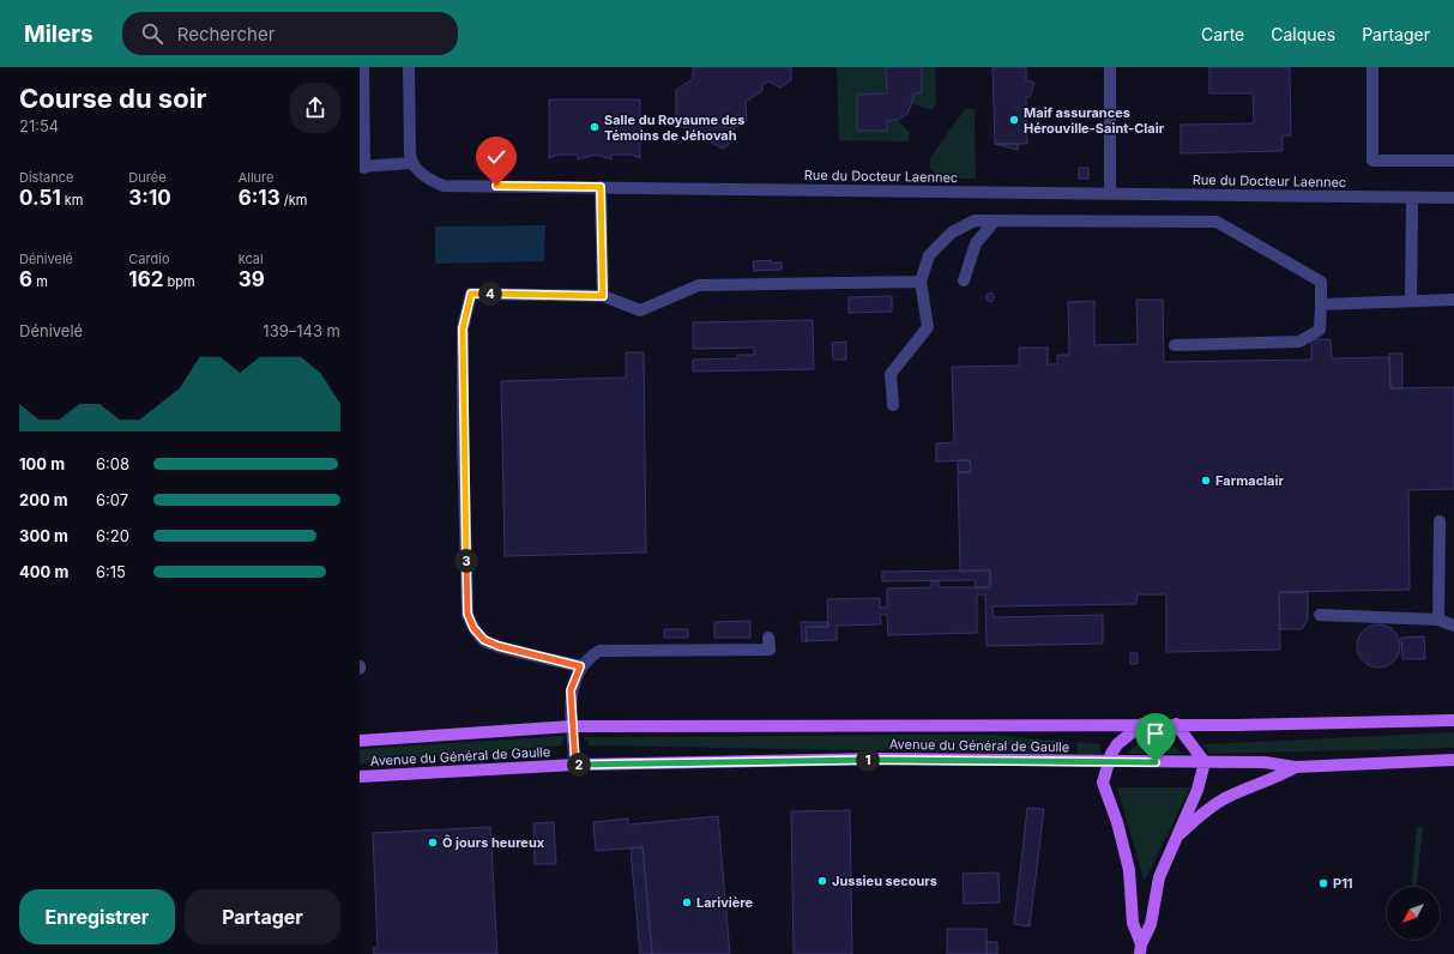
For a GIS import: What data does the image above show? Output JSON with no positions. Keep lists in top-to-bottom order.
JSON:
{
  "streets": {
    "main road": ["Avenue du Général de Gaulle"],
    "street": ["Rue du Docteur Laennec"]
  },
  "places": [
    "Maif assurances Hérouville-Saint-Clair",
    "Salle du Royaume des Témoins de Jéhovah",
    "Farmaclair",
    "Ô jours heureux",
    "Jussieu secours",
    "P11",
    "Larivière"
  ],
  "north": "bottom left",
  "page": {
    "header": "Milers",
    "search": "Rechercher",
    "nav": ["Carte", "Calques", "Partager"],
    "heading": ["Course du soir", "21:54"],
    "stats": [
      ["Distance", "0.51 km"],
      ["Durée", "3:10"],
      ["Allure", "6:13 /km"],
      ["Dénivelé", "6 m"],
      ["Cardio", "162 bpm"],
      ["kcal", "39"]
    ],
    "pins": [
      "4",
      "3",
      "1",
      "2"
    ],
    "chart": ["Dénivelé", "139–143 m"],
    "list": [
      {
        "name": "100 m",
        "note": "6:08"
      },
      {
        "name": "200 m",
        "note": "6:07"
      },
      {
        "name": "300 m",
        "note": "6:20"
      },
      {
        "name": "400 m",
        "note": "6:15"
      }
    ],
    "buttons": ["Enregistrer", "Partager"]
  }
}
